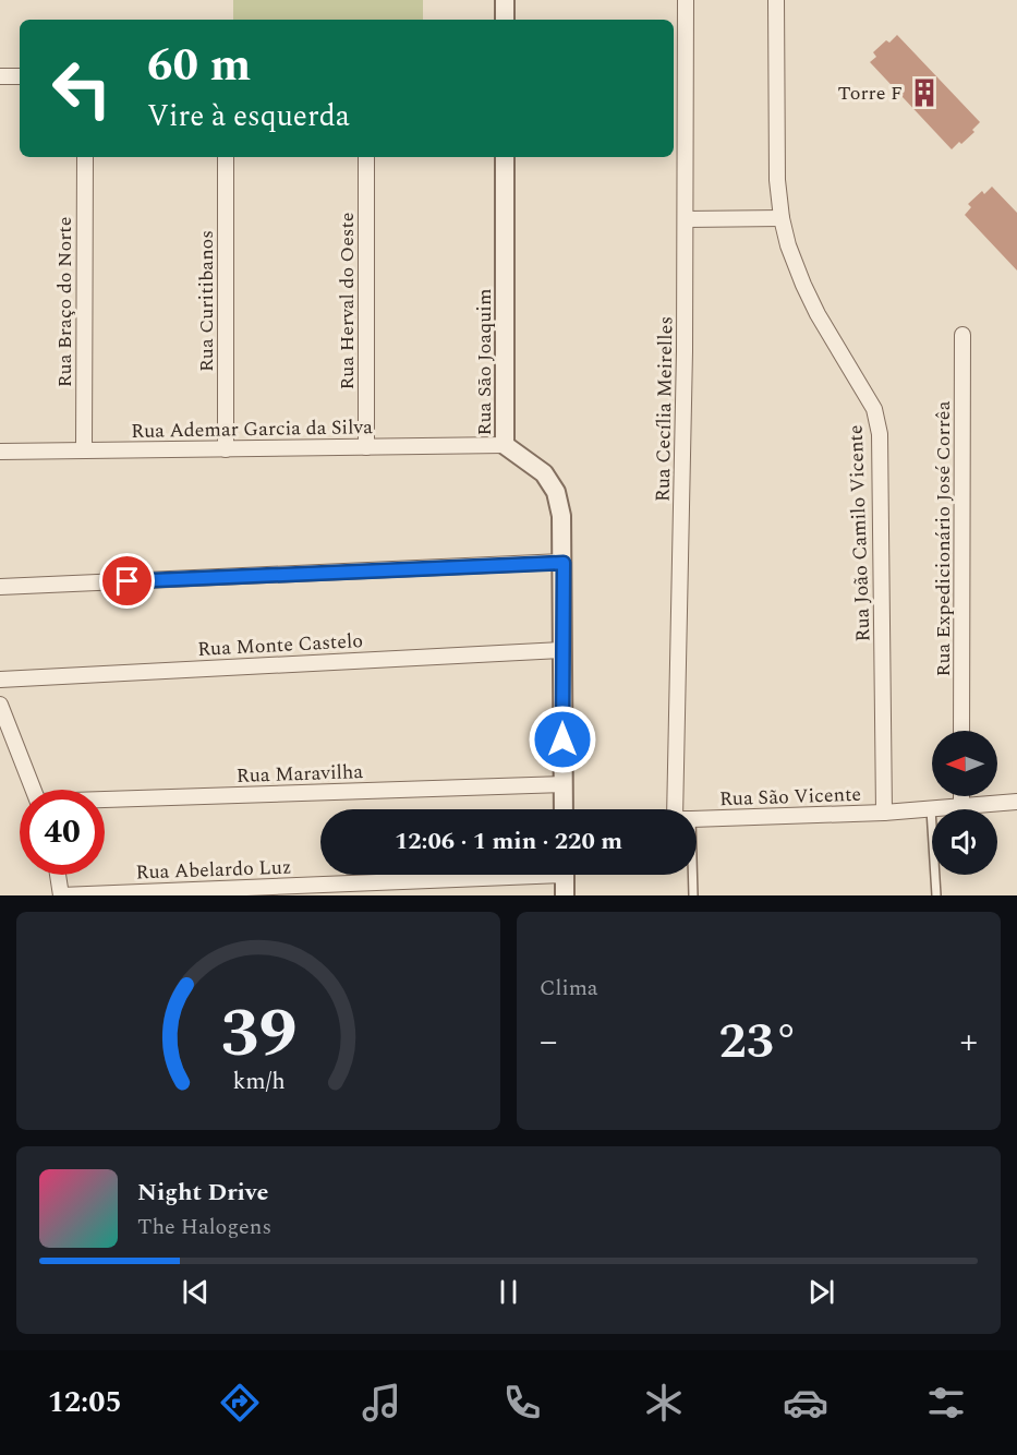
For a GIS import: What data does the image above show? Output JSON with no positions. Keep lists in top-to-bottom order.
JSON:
{
  "streets": {
    "street": [
      "Rua Curitibanos",
      "Rua Herval do Oeste",
      "Rua Braço do Norte",
      "Rua São Joaquim",
      "Rua Cecília Meirelles",
      "Rua Ademar Garcia da Silva",
      "Rua João Camilo Vicente",
      "Rua Expedicionário José Corrêa",
      "Rua Monte Castelo",
      "Rua Maravilha",
      "Rua São Vicente",
      "Rua Abelardo Luz"
    ]
  },
  "crossings": [
    ["Rua Curitibanos", "Rua Ademar Garcia da Silva"],
    ["Rua Herval do Oeste", "Rua Ademar Garcia da Silva"],
    ["Rua Braço do Norte", "Rua Ademar Garcia da Silva"],
    ["Rua São Joaquim", "Rua Ademar Garcia da Silva"],
    ["Rua São Joaquim", "Rua Monte Castelo"],
    ["Rua São Joaquim", "Rua Maravilha"],
    ["Rua João Camilo Vicente", "Rua São Vicente"]
  ],
  "places": {
    "building": ["Torre F"]
  },
  "north": "left",
  "page": {
    "turn": ["60 m", "Vire à esquerda"],
    "limit": "40",
    "trip": "12:06 · 1 min · 220 m",
    "tile": "Clima",
    "heat": ["−", "23°", "+"],
    "song": ["Night Drive", "The Halogens"],
    "tabs": "12:05",
    "gauge": ["39", "km/h"]
  }
}
